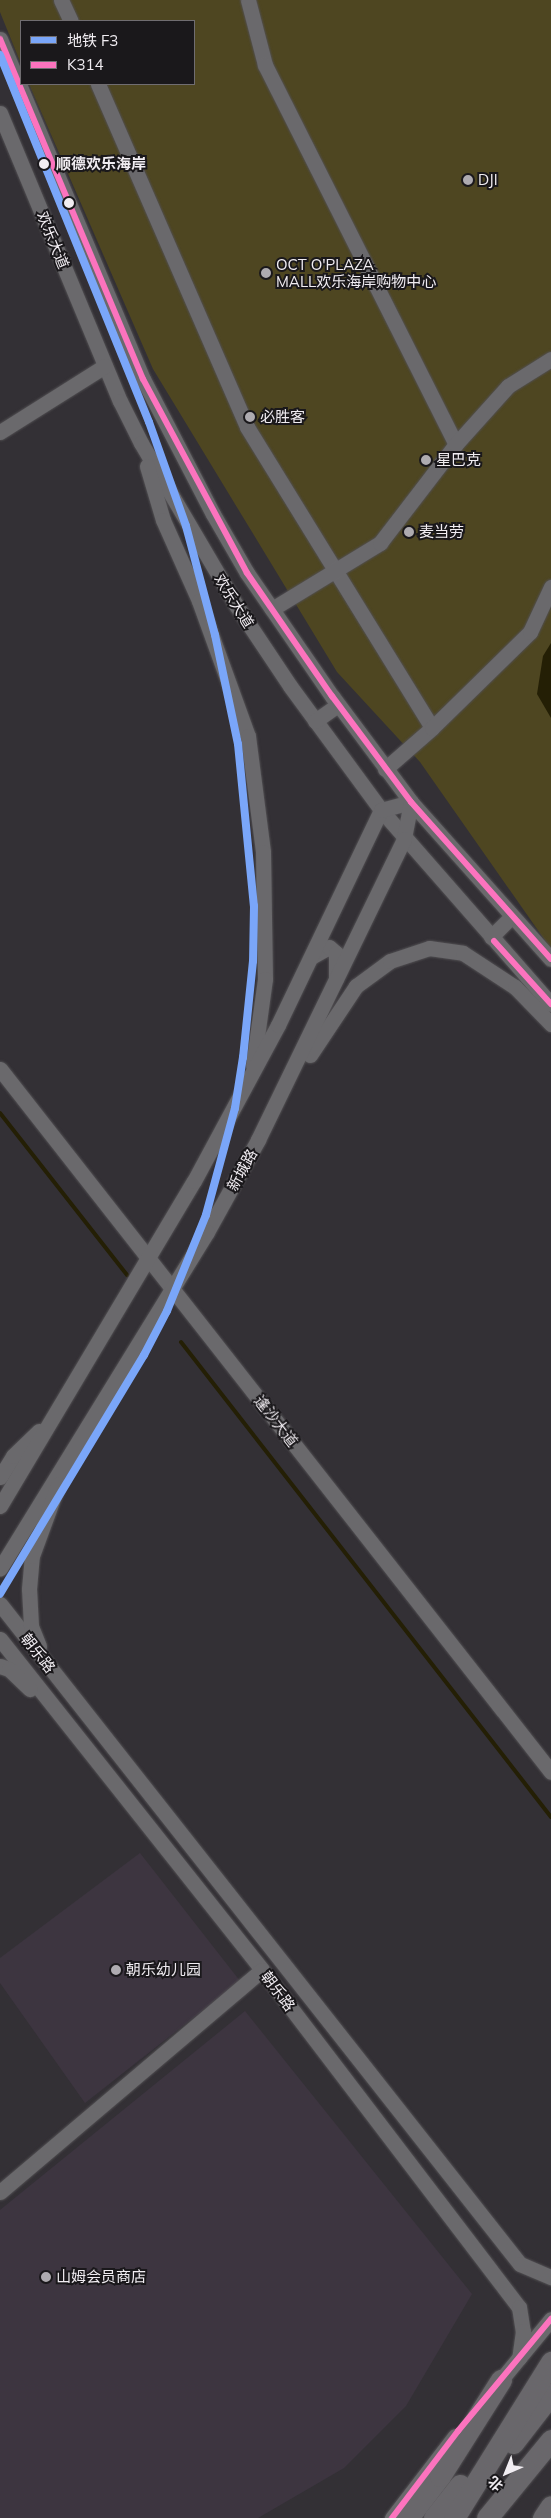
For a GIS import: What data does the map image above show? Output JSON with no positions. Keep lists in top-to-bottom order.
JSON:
{
  "streets": {
    "street": [
      "欢乐大道",
      "新城路",
      "逢沙大道",
      "朝乐路"
    ]
  },
  "crossings": [
    ["欢乐大道", "新城路"],
    ["新城路", "逢沙大道"]
  ],
  "places": [
    "顺德欢乐海岸",
    "DJI",
    "OCT O'PLAZA MALL欢乐海岸购物中心",
    "必胜客",
    "星巴克",
    "麦当劳",
    "朝乐幼儿园",
    "山姆会员商店"
  ],
  "lines": ["transit line K314", "metro line F3"],
  "legend": ["地铁 F3", "K314"],
  "north": "bottom left"
}
